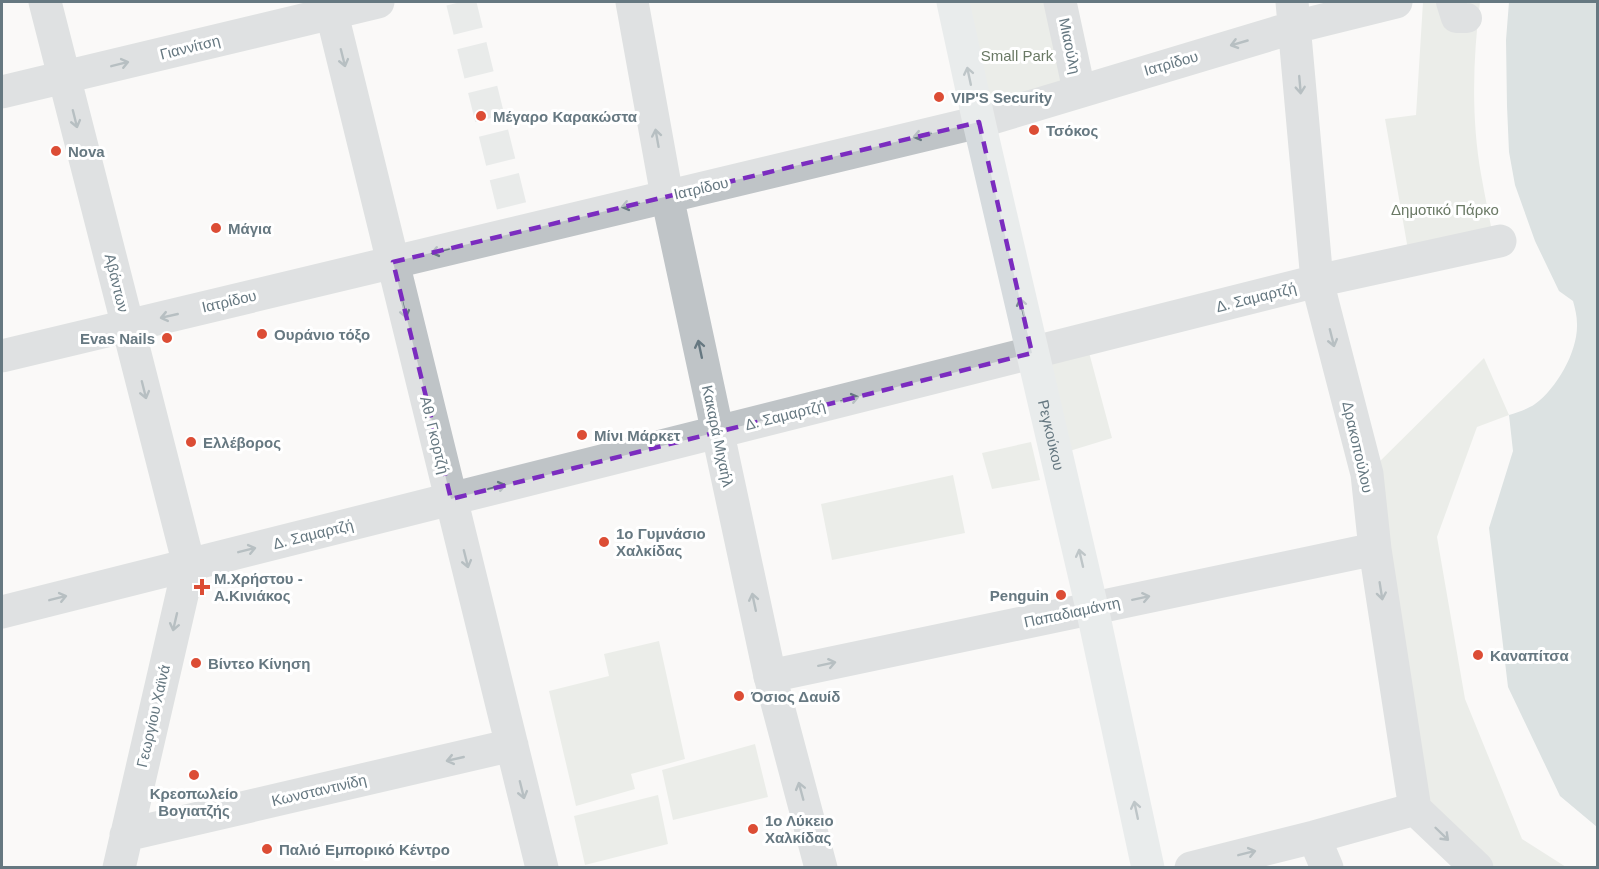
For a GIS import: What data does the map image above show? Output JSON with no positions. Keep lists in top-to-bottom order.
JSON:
{
  "streets": {
    "main road": ["Ρεγκούκου"],
    "street": [
      "Μιαούλη",
      "Γιαννίτση",
      "Ιατρίδου",
      "Αβάντων",
      "Δ. Σαμαρτζή",
      "Αθ. Γκορτζή",
      "Κακαρά Μιχαήλ",
      "Δρακοπούλου",
      "Παπαδιαμάντη",
      "Γεωργίου Χαϊνά",
      "Κωνσταντινίδη"
    ]
  },
  "crossings": [
    ["Μιαούλη", "Ιατρίδου"],
    ["Γιαννίτση", "Αβάντων"],
    ["Γιαννίτση", "Αθ. Γκορτζή"],
    ["Ιατρίδου", "Αβάντων"],
    ["Ιατρίδου", "Ρεγκούκου"],
    ["Ιατρίδου", "Αθ. Γκορτζή"],
    ["Ιατρίδου", "Κακαρά Μιχαήλ"],
    ["Ιατρίδου", "Δρακοπούλου"],
    ["Αβάντων", "Δ. Σαμαρτζή"],
    ["Αβάντων", "Γεωργίου Χαϊνά"],
    ["Δ. Σαμαρτζή", "Ρεγκούκου"],
    ["Δ. Σαμαρτζή", "Αθ. Γκορτζή"],
    ["Δ. Σαμαρτζή", "Κακαρά Μιχαήλ"],
    ["Δ. Σαμαρτζή", "Δρακοπούλου"],
    ["Δ. Σαμαρτζή", "Γεωργίου Χαϊνά"],
    ["Ρεγκούκου", "Παπαδιαμάντη"],
    ["Αθ. Γκορτζή", "Κωνσταντινίδη"],
    ["Κακαρά Μιχαήλ", "Παπαδιαμάντη"],
    ["Δρακοπούλου", "Παπαδιαμάντη"],
    ["Γεωργίου Χαϊνά", "Κωνσταντινίδη"]
  ],
  "one_way": [
    "Γιαννίτση",
    "Ιατρίδου",
    "Αβάντων",
    "Δ. Σαμαρτζή",
    "Ρεγκούκου",
    "Αθ. Γκορτζή",
    "Κακαρά Μιχαήλ",
    "Δρακοπούλου",
    "Γεωργίου Χαϊνά",
    "Κωνσταντινίδη"
  ],
  "parks": ["Small Park", "Δημοτικό Πάρκο"],
  "places": {
    "other": [
      "VIP'S Security",
      "Μέγαρο Καρακώστα",
      "Τσόκος",
      "Nova",
      "Μάγια",
      "Ουράνιο τόξο",
      "Evas Nails",
      "Μίνι Μάρκετ",
      "Ελλέβορος",
      "1ο Γυμνάσιο Χαλκίδας",
      "Penguin",
      "Καναπίτσα",
      "Βίντεο Κίνηση",
      "Όσιος Δαυίδ",
      "Κρεοπωλείο Βογιατζής",
      "1ο Λύκειο Χαλκίδας",
      "Παλιό Εμπορικό Κέντρο"
    ],
    "health": ["Μ.Χρήστου - Α.Κινιάκος"]
  }
}
